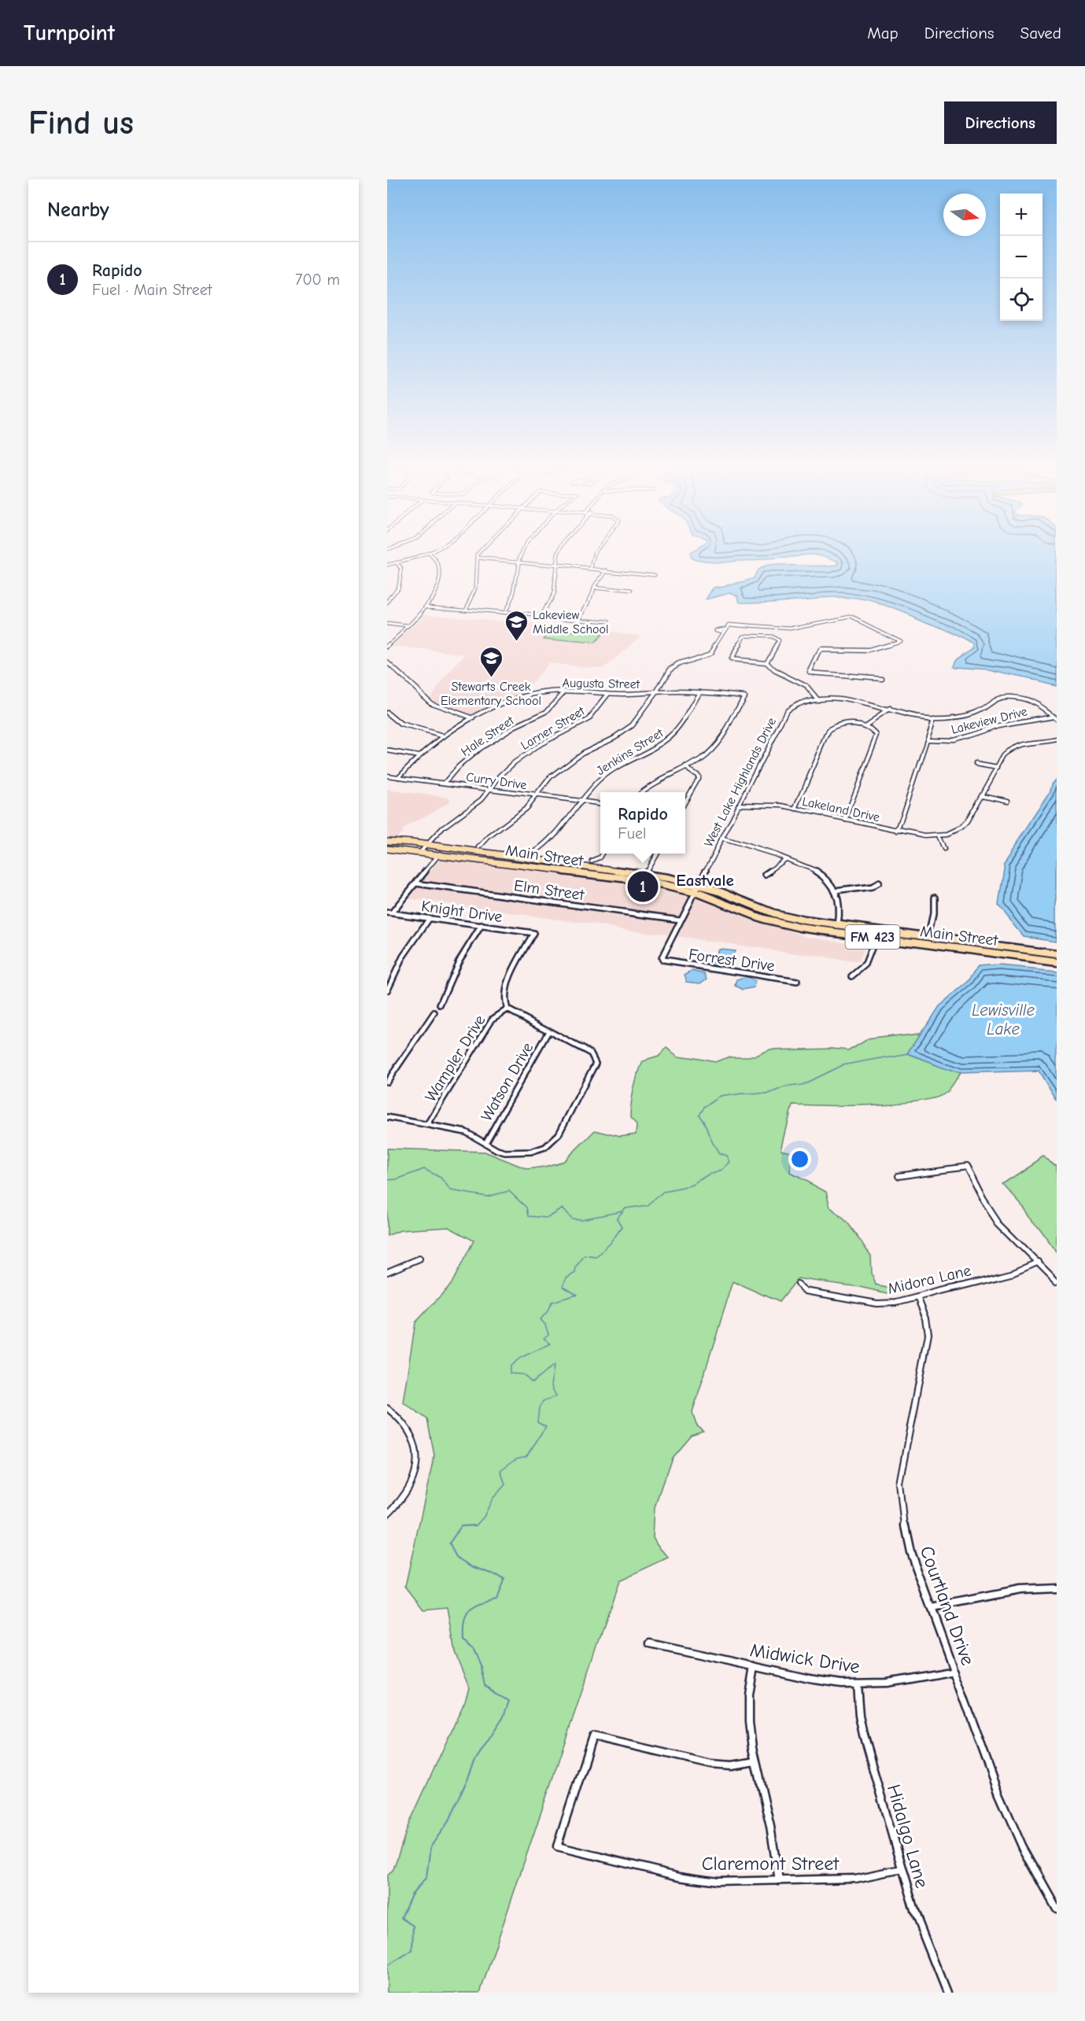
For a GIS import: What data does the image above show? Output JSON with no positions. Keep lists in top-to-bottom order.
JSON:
{
  "streets": {
    "main road": ["Main Street", "FM 423"],
    "street": [
      "Augusta Street",
      "Lakeview Drive",
      "Larner Street",
      "Hale Street",
      "Jenkins Street",
      "Curry Drive",
      "West Lake Highlands Drive",
      "Lakeland Drive",
      "Elm Street",
      "Knight Drive",
      "Forrest Drive",
      "Wampler Drive",
      "Watson Drive",
      "Midora Lane",
      "Courtland Drive",
      "Midwick Drive",
      "Hidalgo Lane",
      "Claremont Street"
    ]
  },
  "crossings": [
    ["Augusta Street", "Larner Street"],
    ["Augusta Street", "Hale Street"],
    ["Augusta Street", "Jenkins Street"],
    ["Augusta Street", "Curry Drive"],
    ["Lakeview Drive", "West Lake Highlands Drive"],
    ["Larner Street", "Curry Drive"],
    ["Larner Street", "Main Street"],
    ["Hale Street", "Curry Drive"],
    ["Jenkins Street", "Curry Drive"],
    ["West Lake Highlands Drive", "Lakeland Drive"],
    ["West Lake Highlands Drive", "Main Street"],
    ["Elm Street", "Forrest Drive"],
    ["Knight Drive", "Wampler Drive"],
    ["Midora Lane", "Courtland Drive"],
    ["Courtland Drive", "Midwick Drive"],
    ["Midwick Drive", "Hidalgo Lane"],
    ["Hidalgo Lane", "Claremont Street"]
  ],
  "districts": ["Eastvale"],
  "water": ["Lewisville Lake"],
  "places": {
    "school or university": ["Lakeview Middle School", "Stewarts Creek Elementary School"]
  },
  "north": "right",
  "page": {
    "header": "Turnpoint",
    "nav": ["Map", "Directions", "Saved"],
    "buttons": "Directions",
    "title": "Find us",
    "heading": "Nearby",
    "map_buttons": ["+", "−"],
    "list": [
      {
        "mark": "1",
        "name": "Rapido",
        "note": "Fuel · Main Street",
        "value": "700 m"
      }
    ],
    "popup": ["Rapido", "Fuel"],
    "pins": "1"
  }
}
